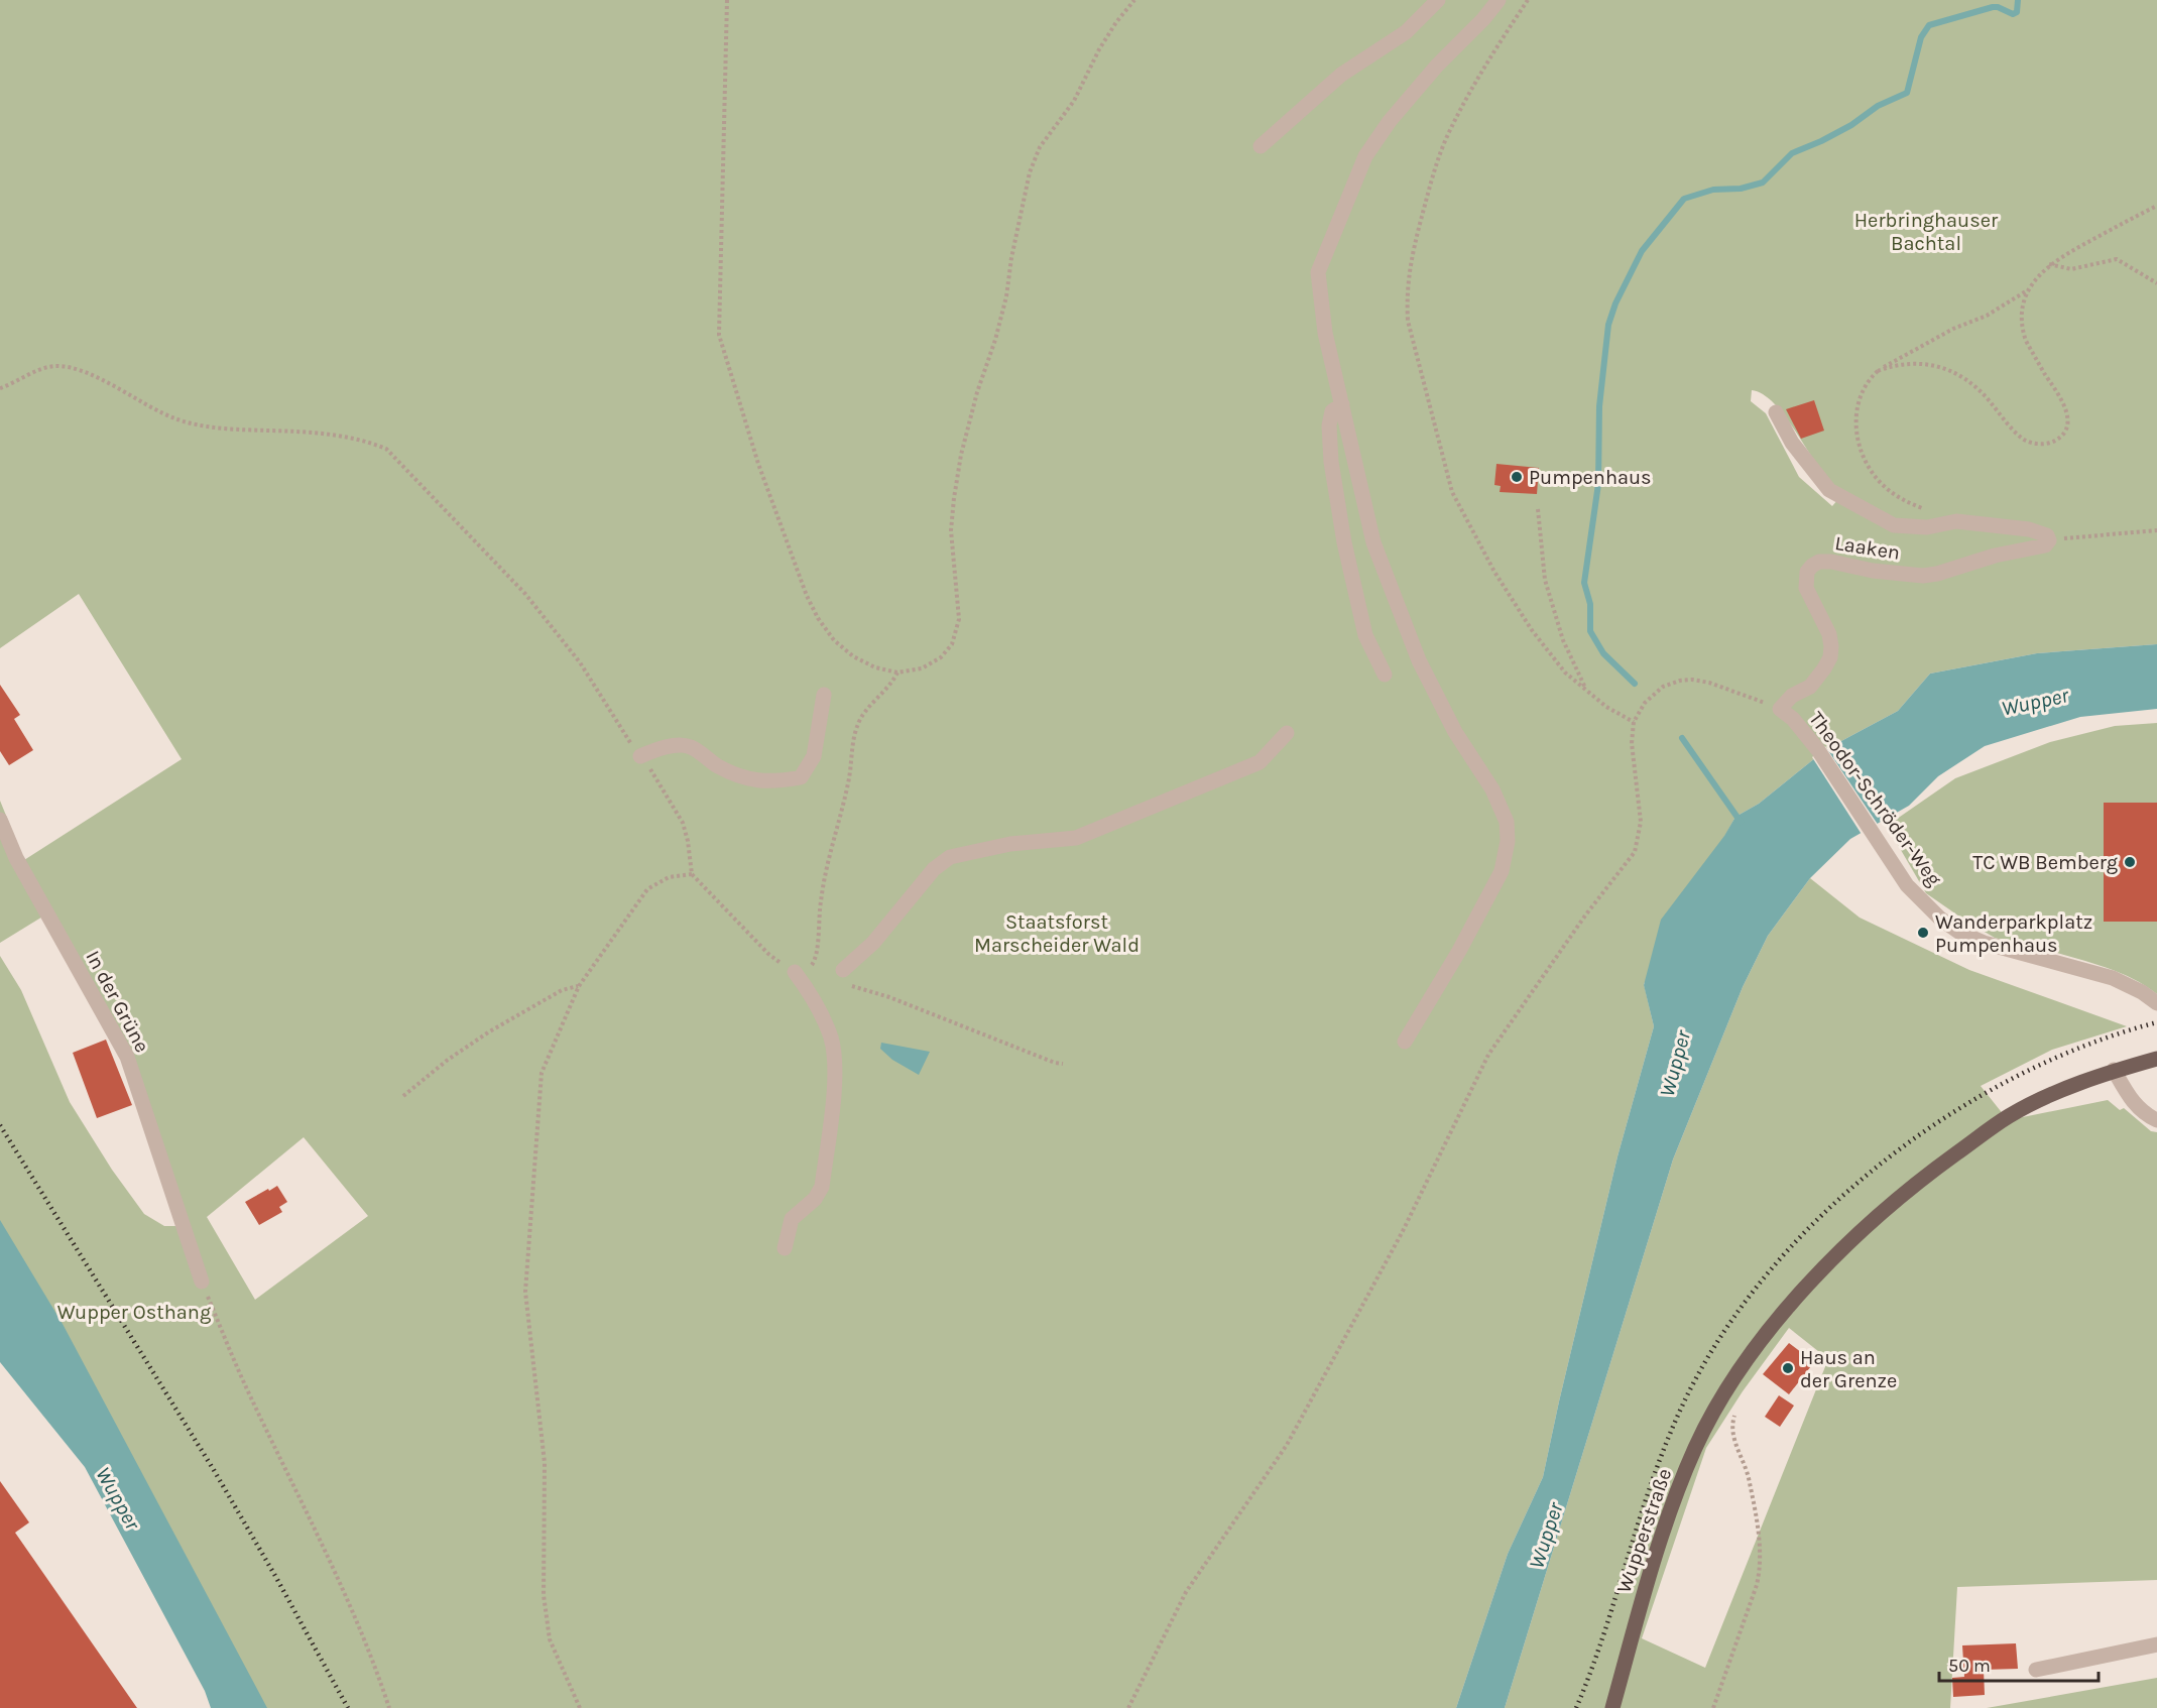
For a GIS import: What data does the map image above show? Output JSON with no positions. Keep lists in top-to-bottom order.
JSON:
{
  "streets": {
    "main road": ["Wupperstraße"],
    "street": ["Laaken", "Theodor-Schröder-Weg", "In der Grüne"]
  },
  "crossings": [
    ["Laaken", "Theodor-Schröder-Weg"]
  ],
  "water": ["Wupper"],
  "parks": ["Herbringhauser Bachtal", "Staatsforst Marscheider Wald", "Wupper Osthang"],
  "places": [
    "Pumpenhaus",
    "TC WB Bemberg",
    "Wanderparkplatz Pumpenhaus",
    "Haus an der Grenze"
  ],
  "scale_bar": "50 m"
}
